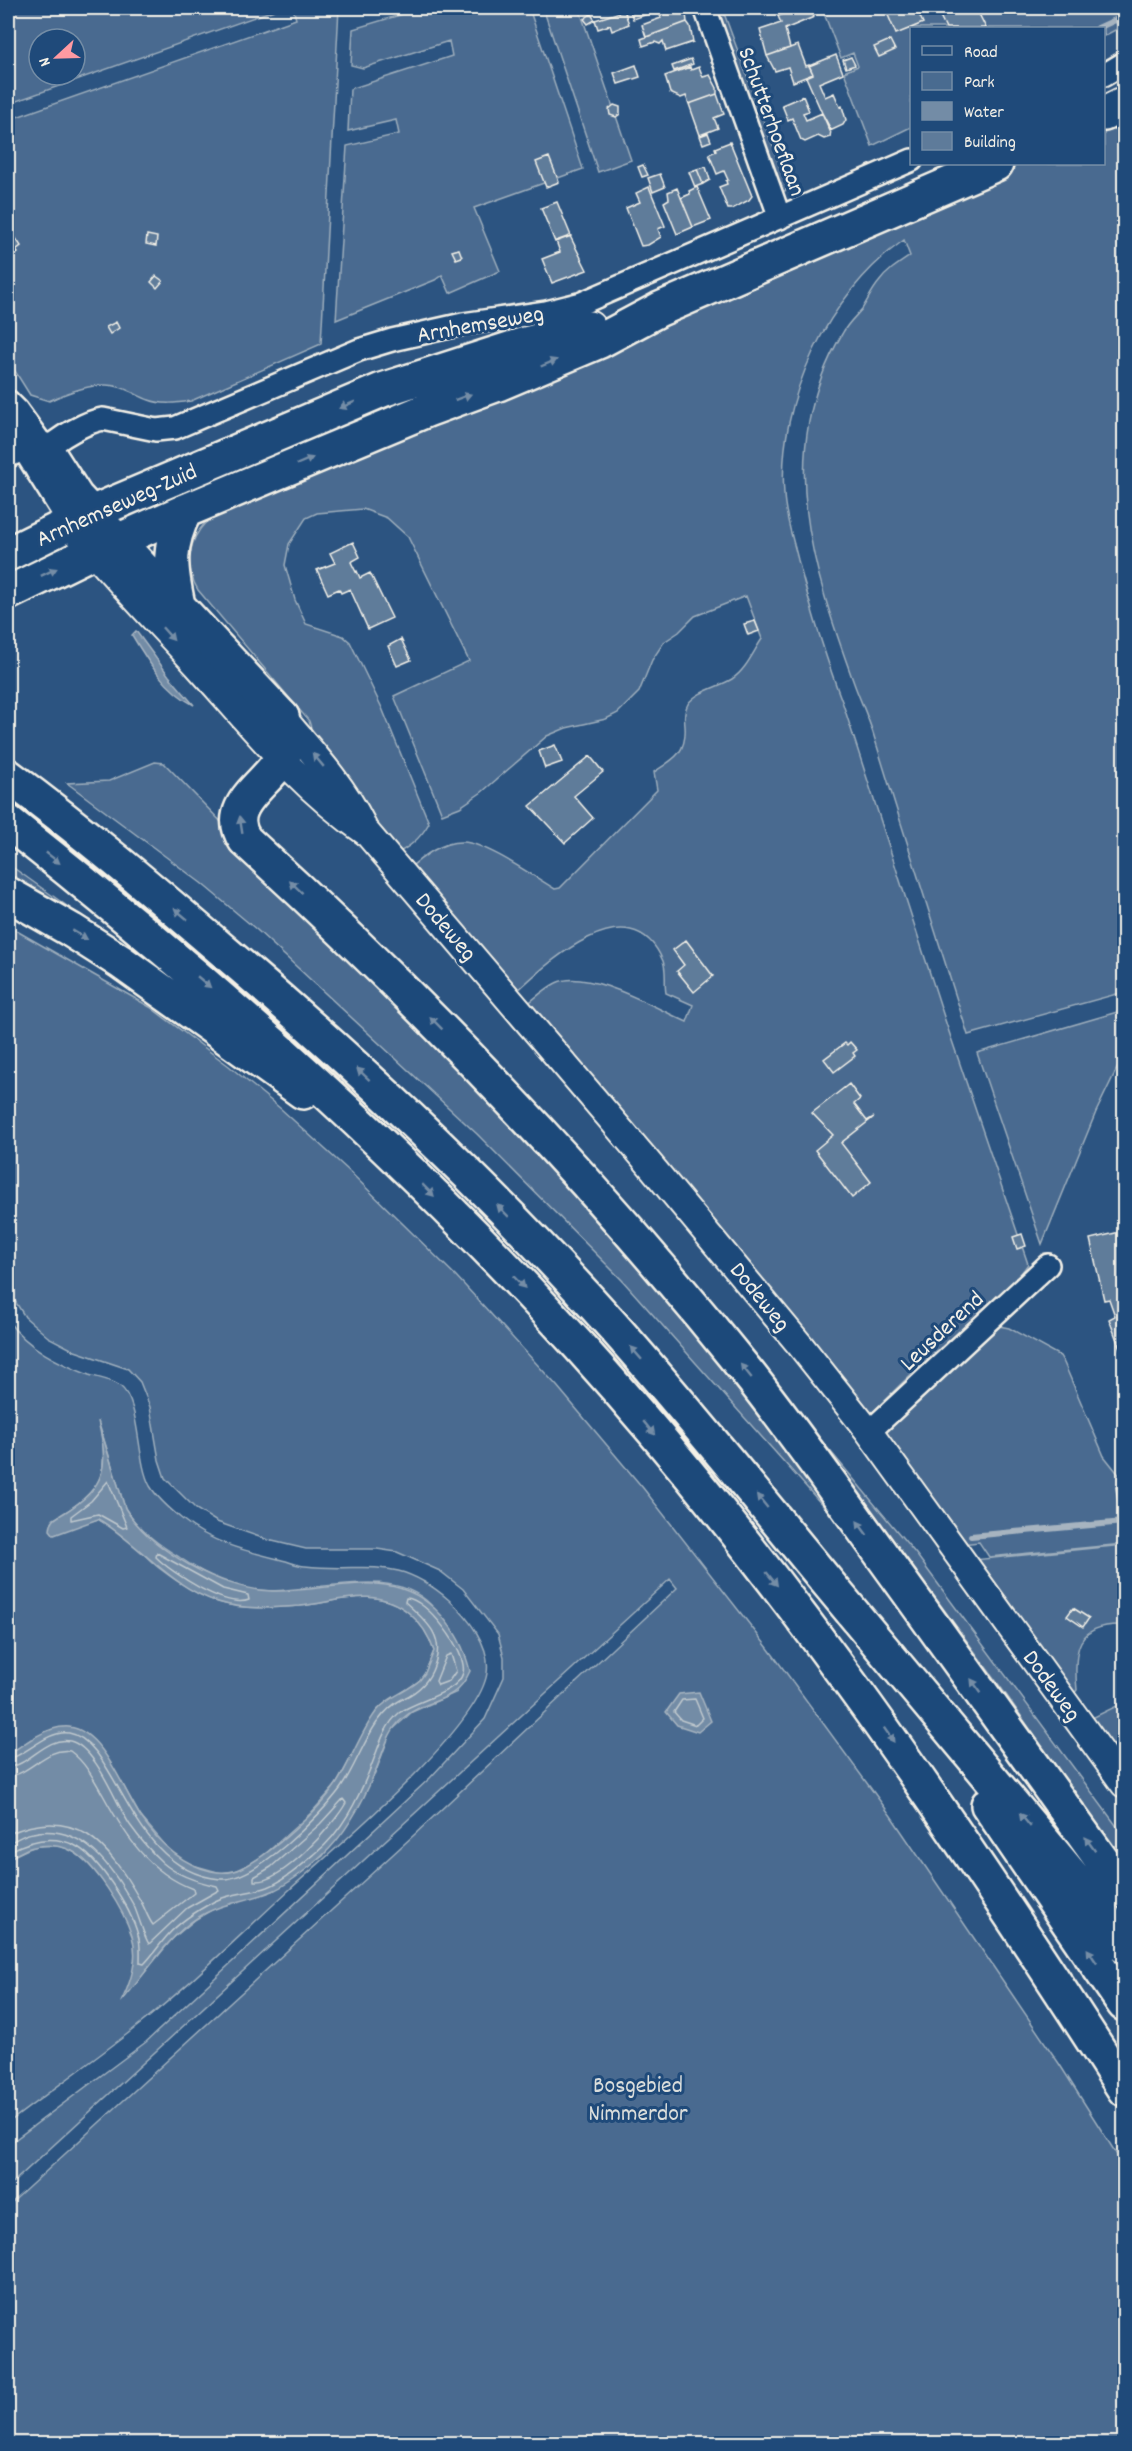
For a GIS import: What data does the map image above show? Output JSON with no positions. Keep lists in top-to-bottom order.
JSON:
{
  "streets": {
    "main road": ["Arnhemseweg", "Arnhemseweg-Zuid", "Dodeweg"],
    "street": ["Schutterhoeflaan", "Leusderend"]
  },
  "crossings": [
    ["Schutterhoeflaan", "Arnhemseweg"],
    ["Arnhemseweg", "Arnhemseweg-Zuid"],
    ["Arnhemseweg-Zuid", "Dodeweg"],
    ["Dodeweg", "Leusderend"]
  ],
  "parks": ["Bosgebied Nimmerdor"],
  "legend": [
    "Road",
    "Park",
    "Water",
    "Building"
  ],
  "north": "left"
}
